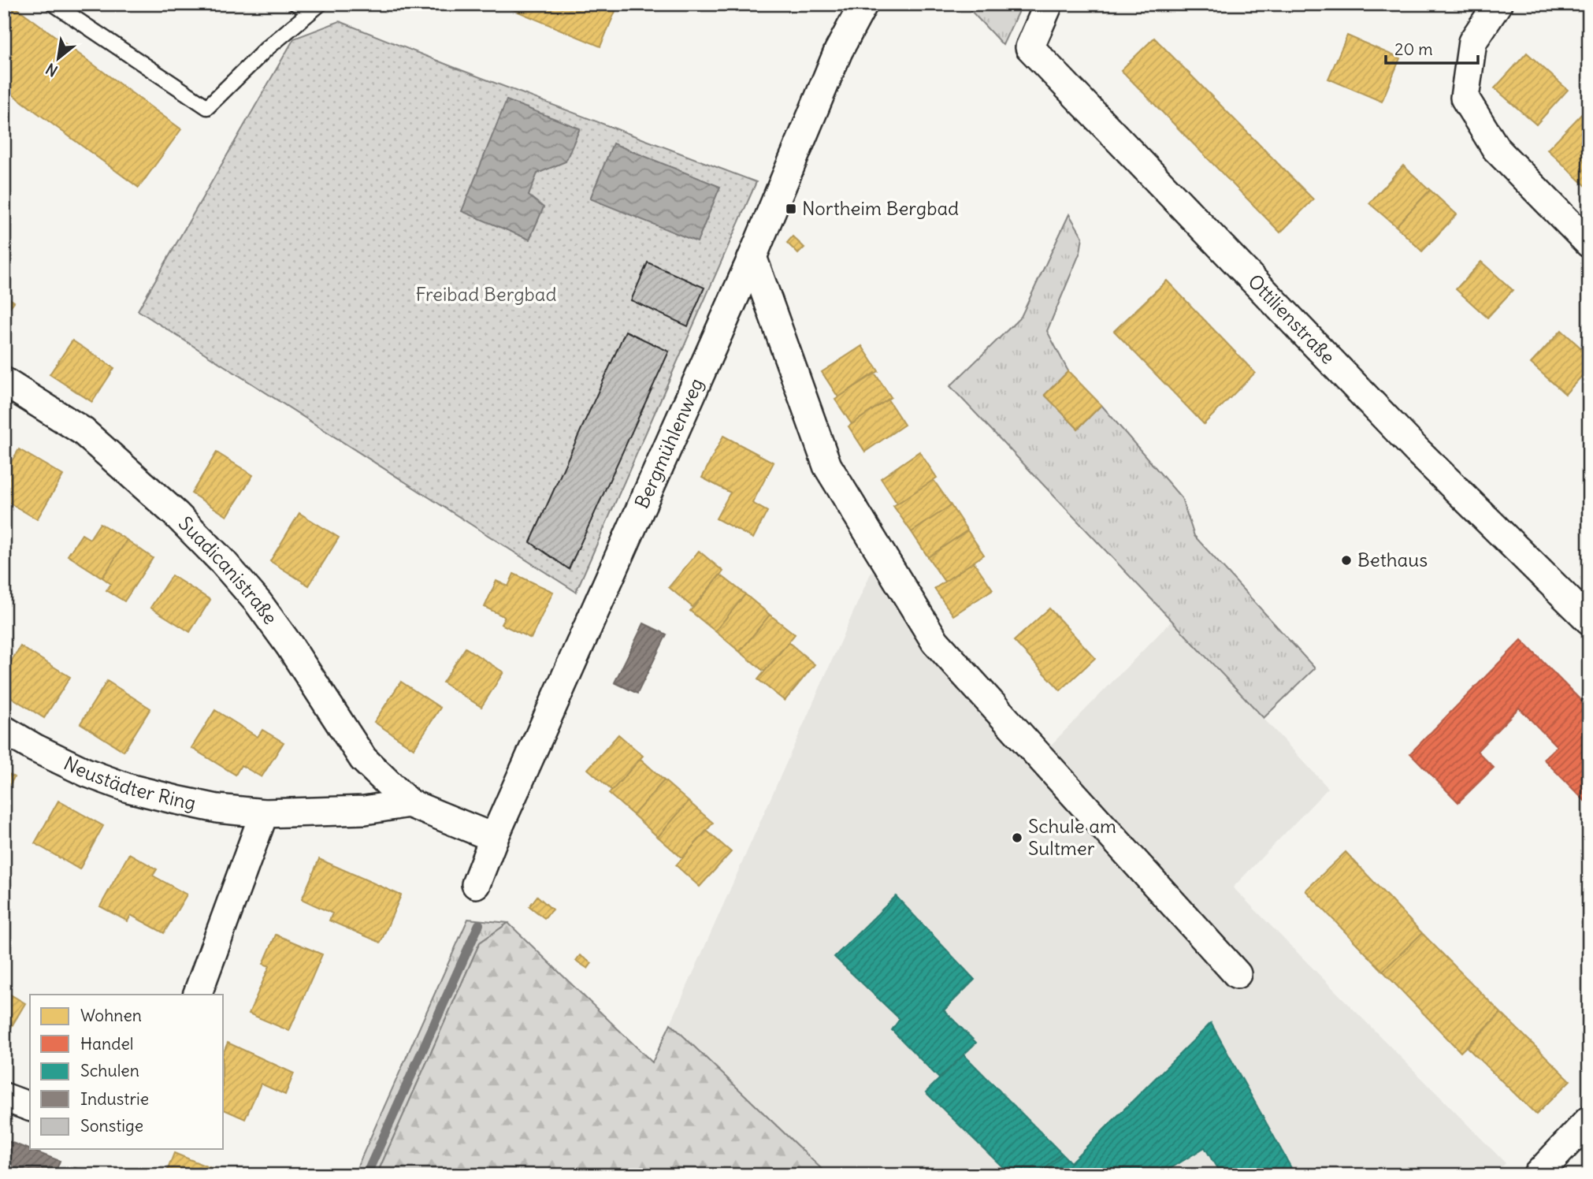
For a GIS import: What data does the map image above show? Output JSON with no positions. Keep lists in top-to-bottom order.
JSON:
{
  "streets": {
    "street": [
      "Ottilienstraße",
      "Bergmühlenweg",
      "Suadicanistraße",
      "Neustädter Ring"
    ]
  },
  "crossings": [
    ["Suadicanistraße", "Neustädter Ring"]
  ],
  "parks": ["Freibad Bergbad"],
  "places": {
    "transit": ["Northeim Bergbad"],
    "other": ["Bethaus", "Schule am Sultmer"]
  },
  "legend": [
    "Wohnen",
    "Handel",
    "Schulen",
    "Industrie",
    "Sonstige"
  ],
  "scale_bar": "20 m",
  "north": "bottom left"
}
